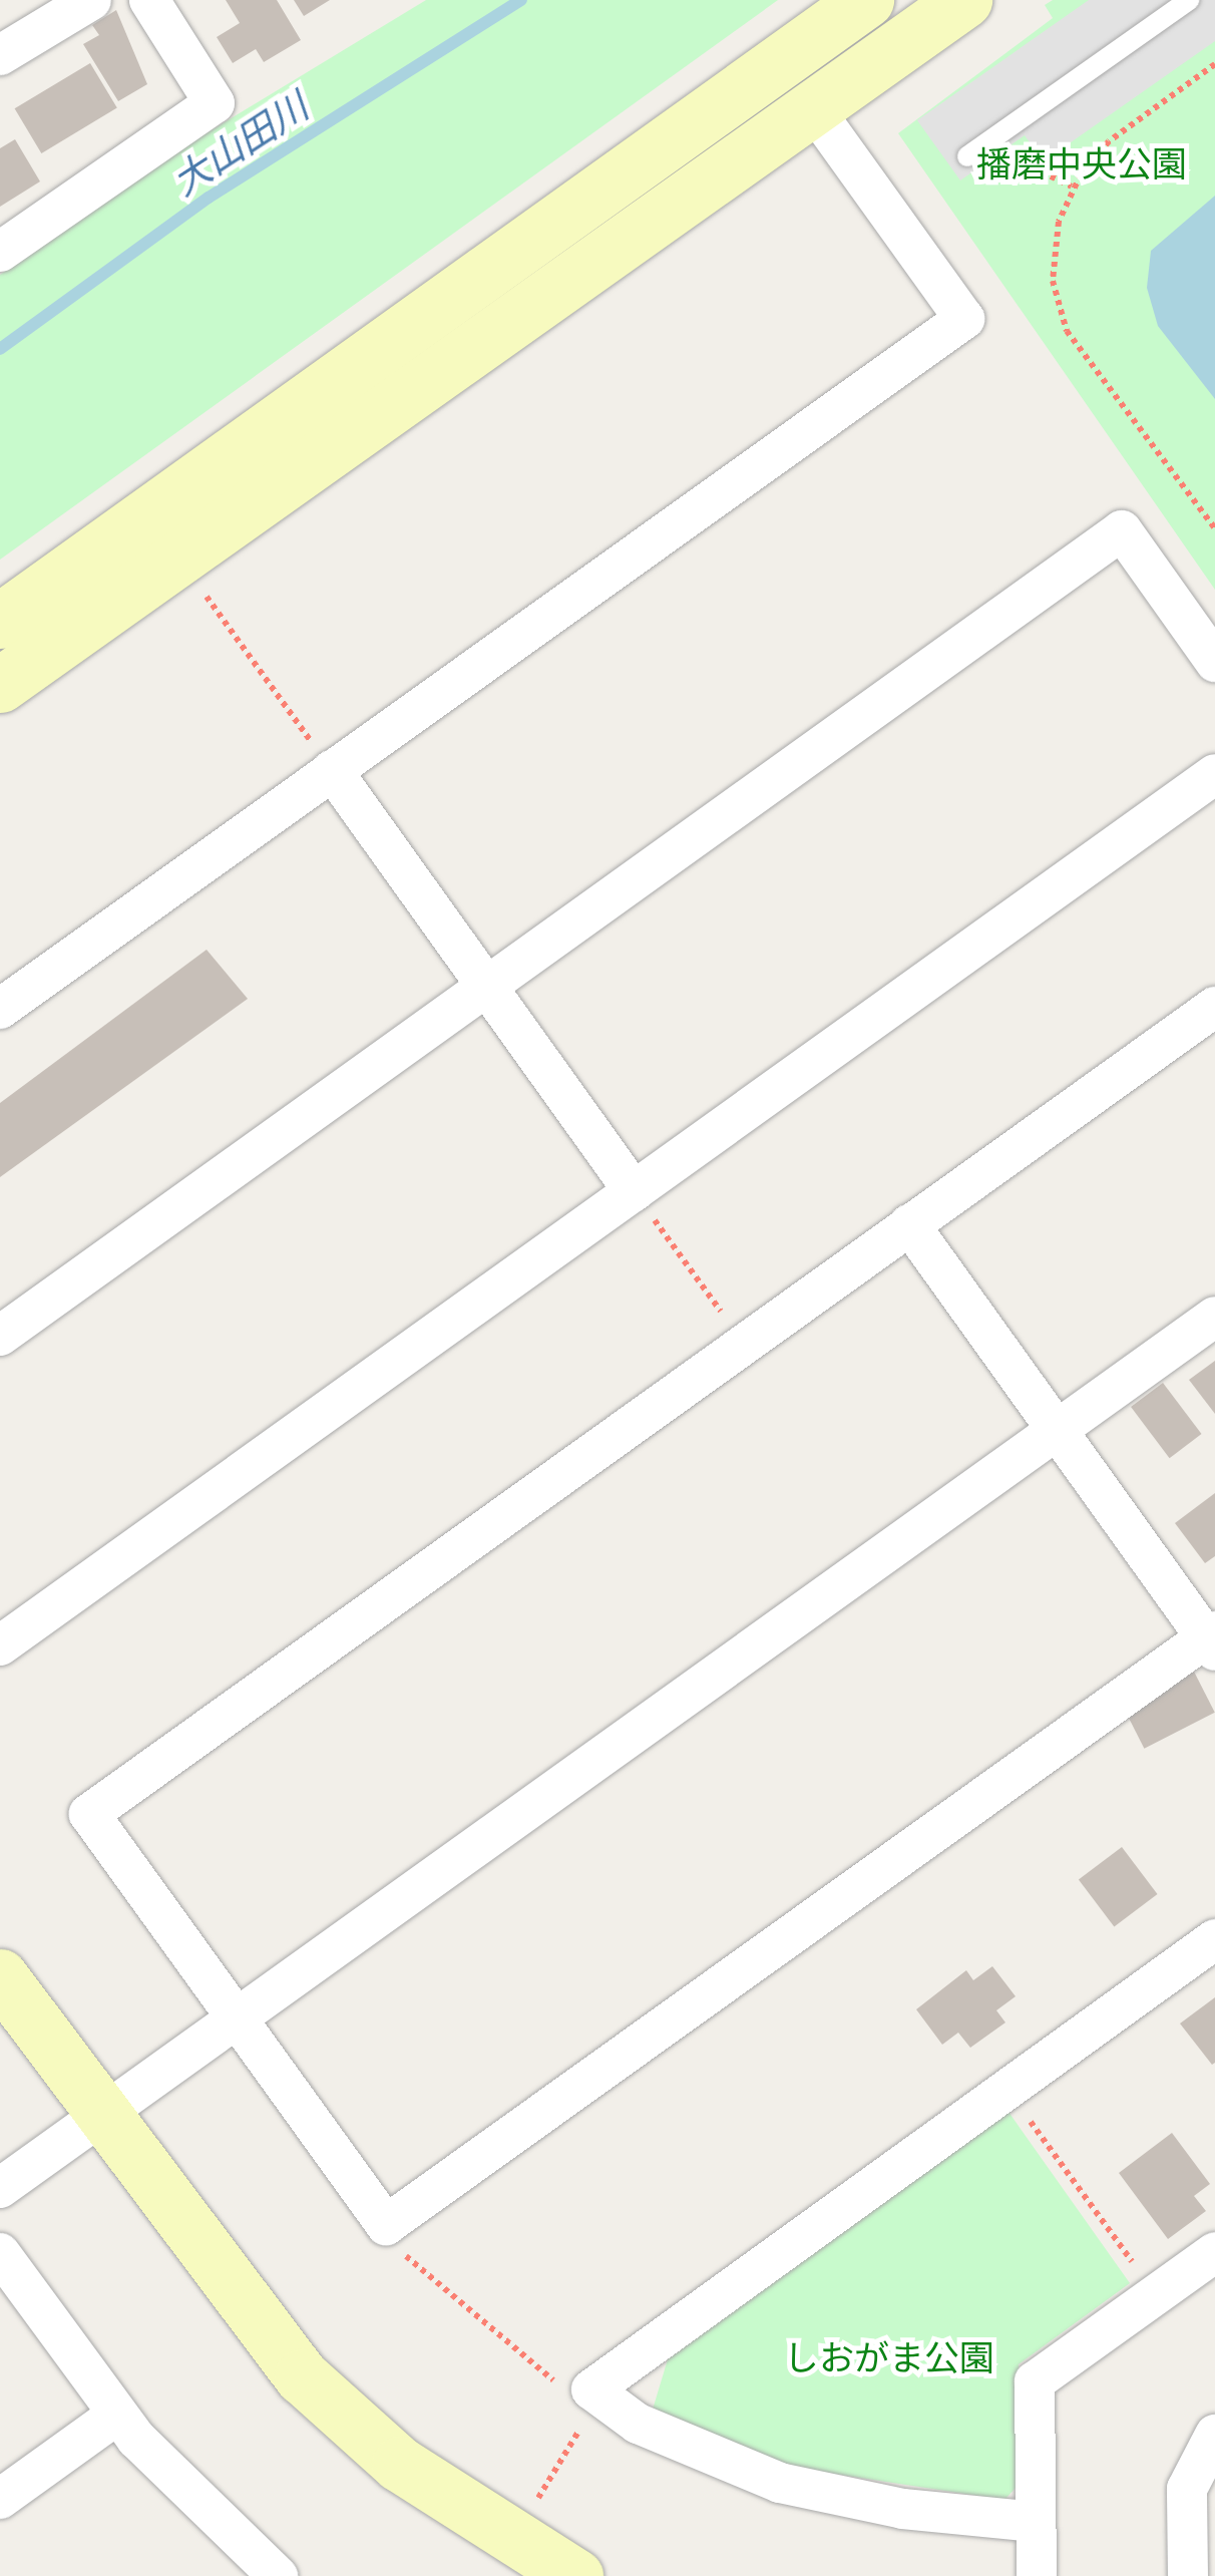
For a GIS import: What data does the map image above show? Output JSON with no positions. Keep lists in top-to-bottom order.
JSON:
{
  "water": ["大山田川"],
  "parks": ["播磨中央公園", "しおがま公園"]
}
